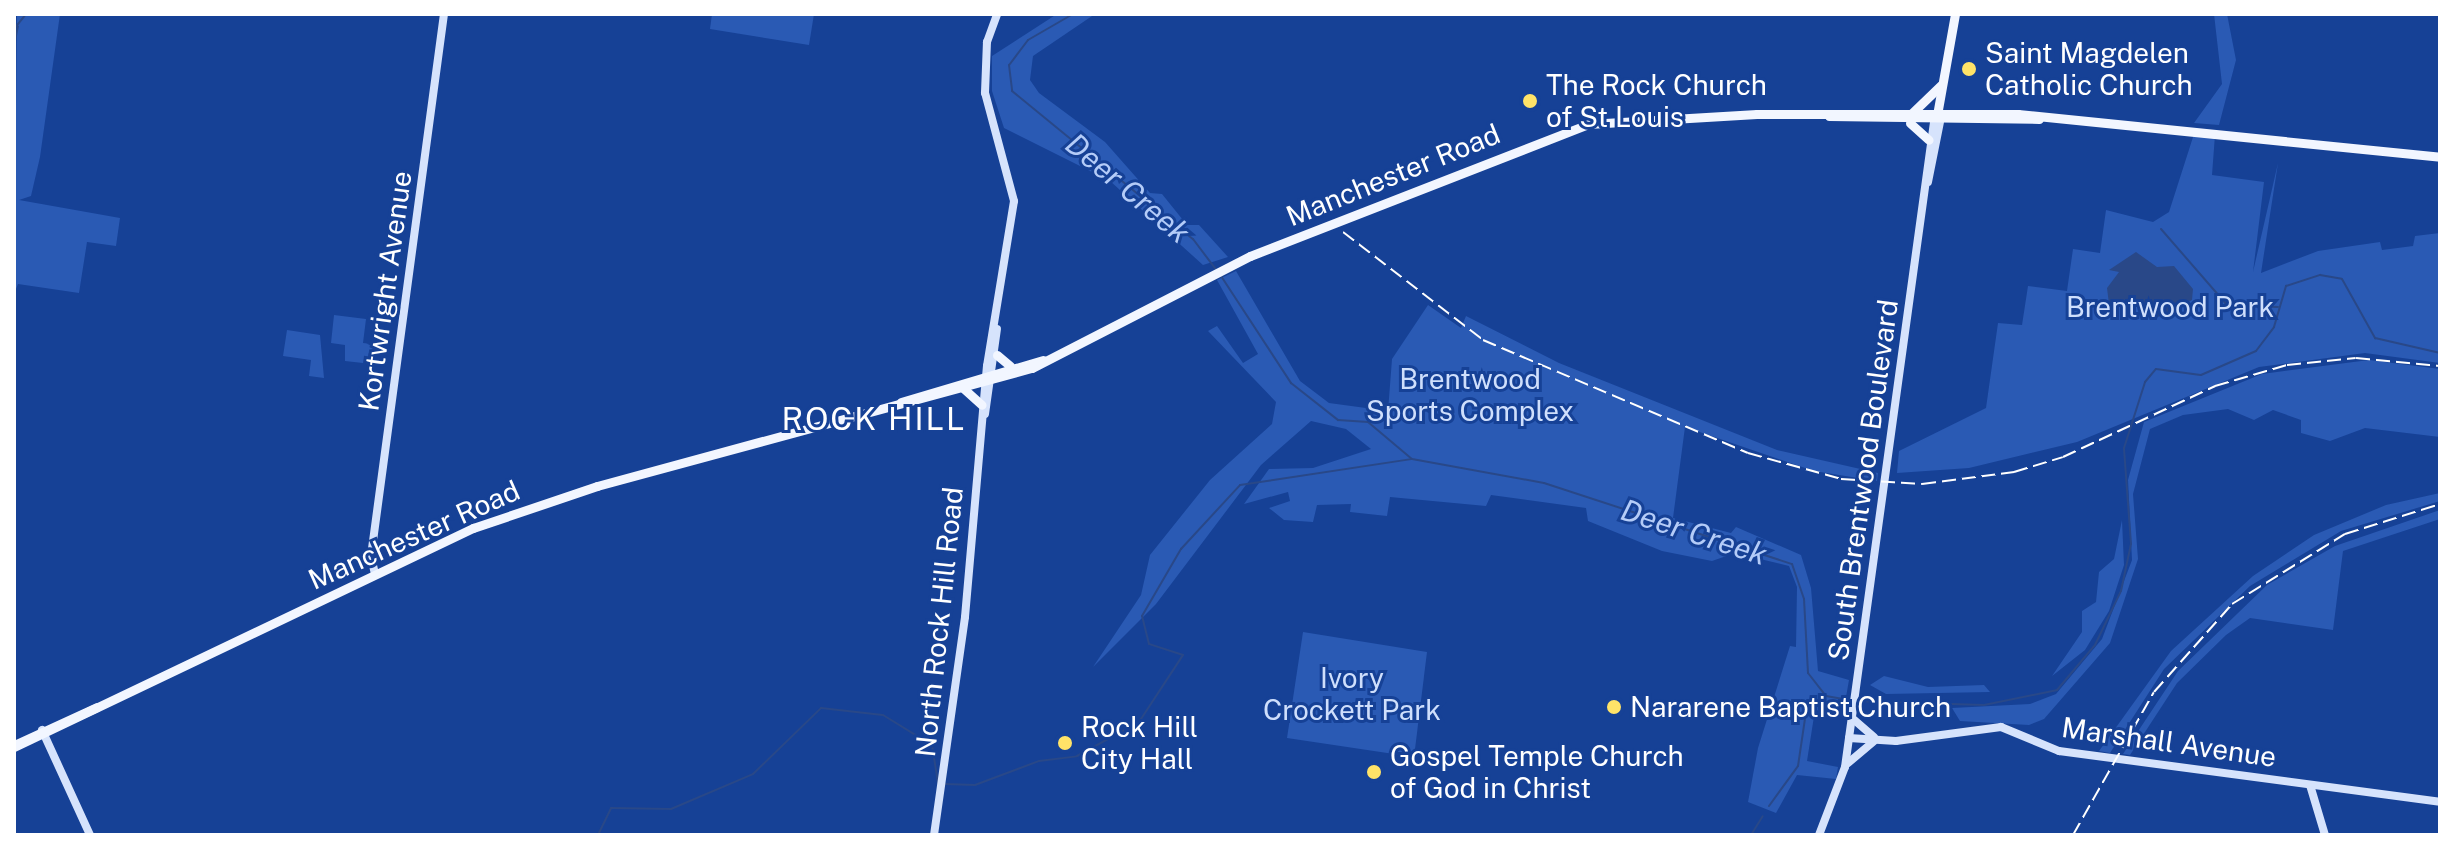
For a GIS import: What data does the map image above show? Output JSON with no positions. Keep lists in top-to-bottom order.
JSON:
{
  "streets": {
    "main road": ["Manchester Road", "South Brentwood Boulevard"],
    "street": ["Kortwright Avenue", "North Rock Hill Road", "Marshall Avenue"]
  },
  "crossings": [
    ["Manchester Road", "Kortwright Avenue"],
    ["Manchester Road", "South Brentwood Boulevard"],
    ["Manchester Road", "North Rock Hill Road"],
    ["South Brentwood Boulevard", "Marshall Avenue"]
  ],
  "districts": ["ROCK HILL"],
  "water": ["Deer Creek"],
  "parks": ["Brentwood Park", "Brentwood Sports Complex", "Ivory Crockett Park"],
  "places": [
    "Saint Magdelen Catholic Church",
    "The Rock Church of St Louis",
    "Nararene Baptist Church",
    "Rock Hill City Hall",
    "Gospel Temple Church of God in Christ"
  ]
}
